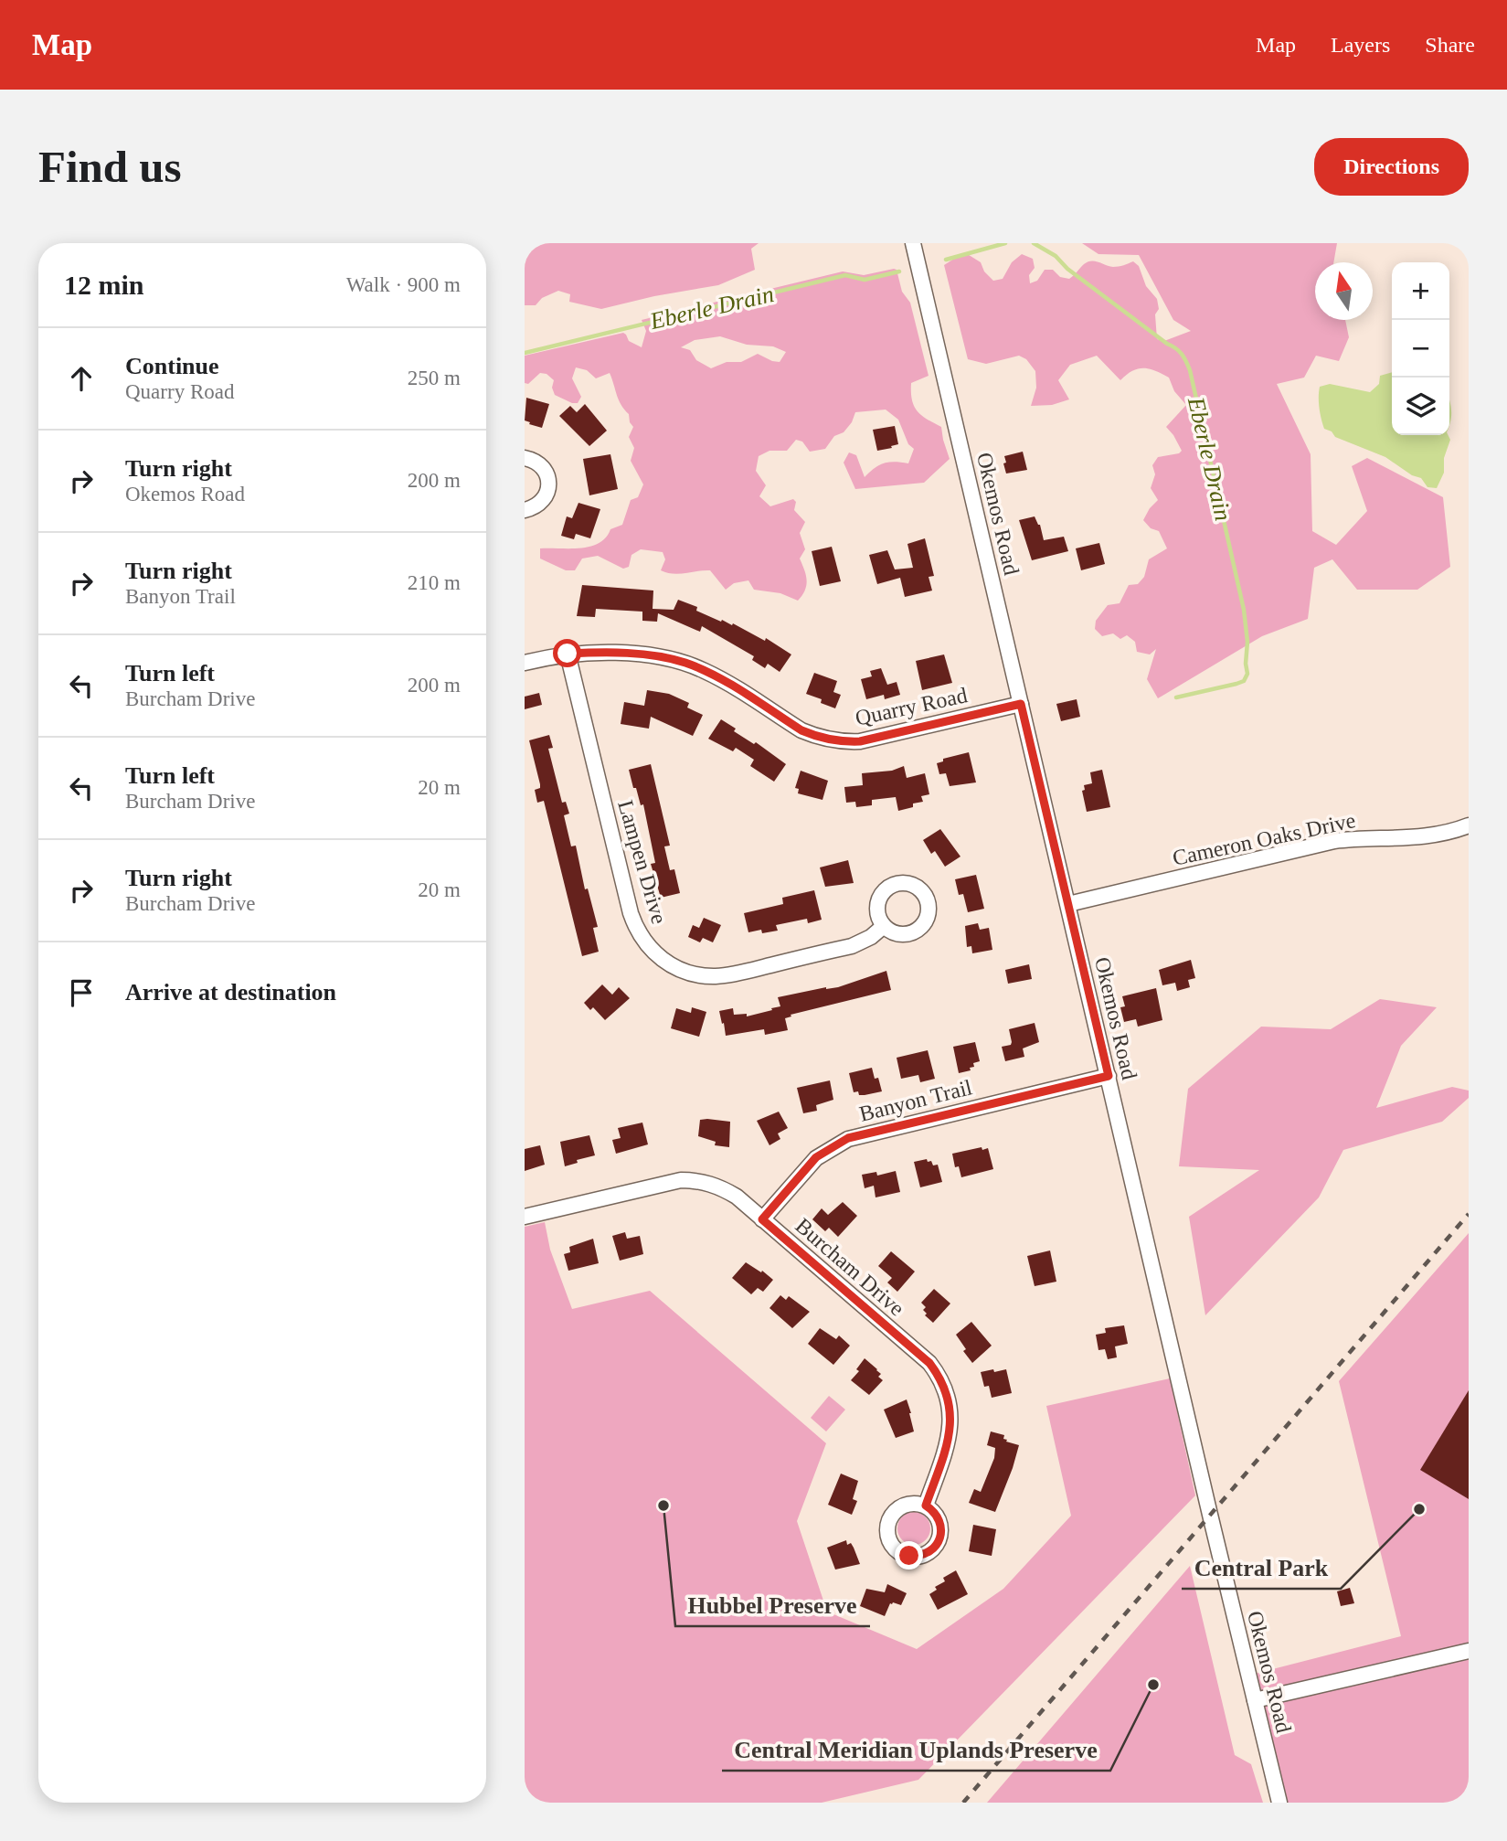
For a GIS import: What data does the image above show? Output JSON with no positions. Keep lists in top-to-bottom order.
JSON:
{
  "streets": {
    "street": [
      "Okemos Road",
      "Quarry Road",
      "Cameron Oaks Drive",
      "Lampen Drive",
      "Banyon Trail",
      "Burcham Drive"
    ]
  },
  "crossings": [
    ["Okemos Road", "Quarry Road"],
    ["Okemos Road", "Cameron Oaks Drive"],
    ["Okemos Road", "Banyon Trail"],
    ["Quarry Road", "Lampen Drive"],
    ["Banyon Trail", "Burcham Drive"]
  ],
  "water": ["Eberle Drain"],
  "places": ["Hubbel Preserve", "Central Park", "Central Meridian Uplands Preserve"],
  "north": "top",
  "page": {
    "header": "Map",
    "nav": ["Map", "Layers", "Share"],
    "buttons": "Directions",
    "title": "Find us",
    "heading": ["12 min", "Walk · 900 m"],
    "map_buttons": ["+", "−"],
    "list": [
      ["Continue", "Quarry Road", "250 m"],
      ["Turn right", "Okemos Road", "200 m"],
      ["Turn right", "Banyon Trail", "210 m"],
      ["Turn left", "Burcham Drive", "200 m"],
      ["Turn left", "Burcham Drive", "20 m"],
      ["Turn right", "Burcham Drive", "20 m"],
      "Arrive at destination"
    ]
  }
}
